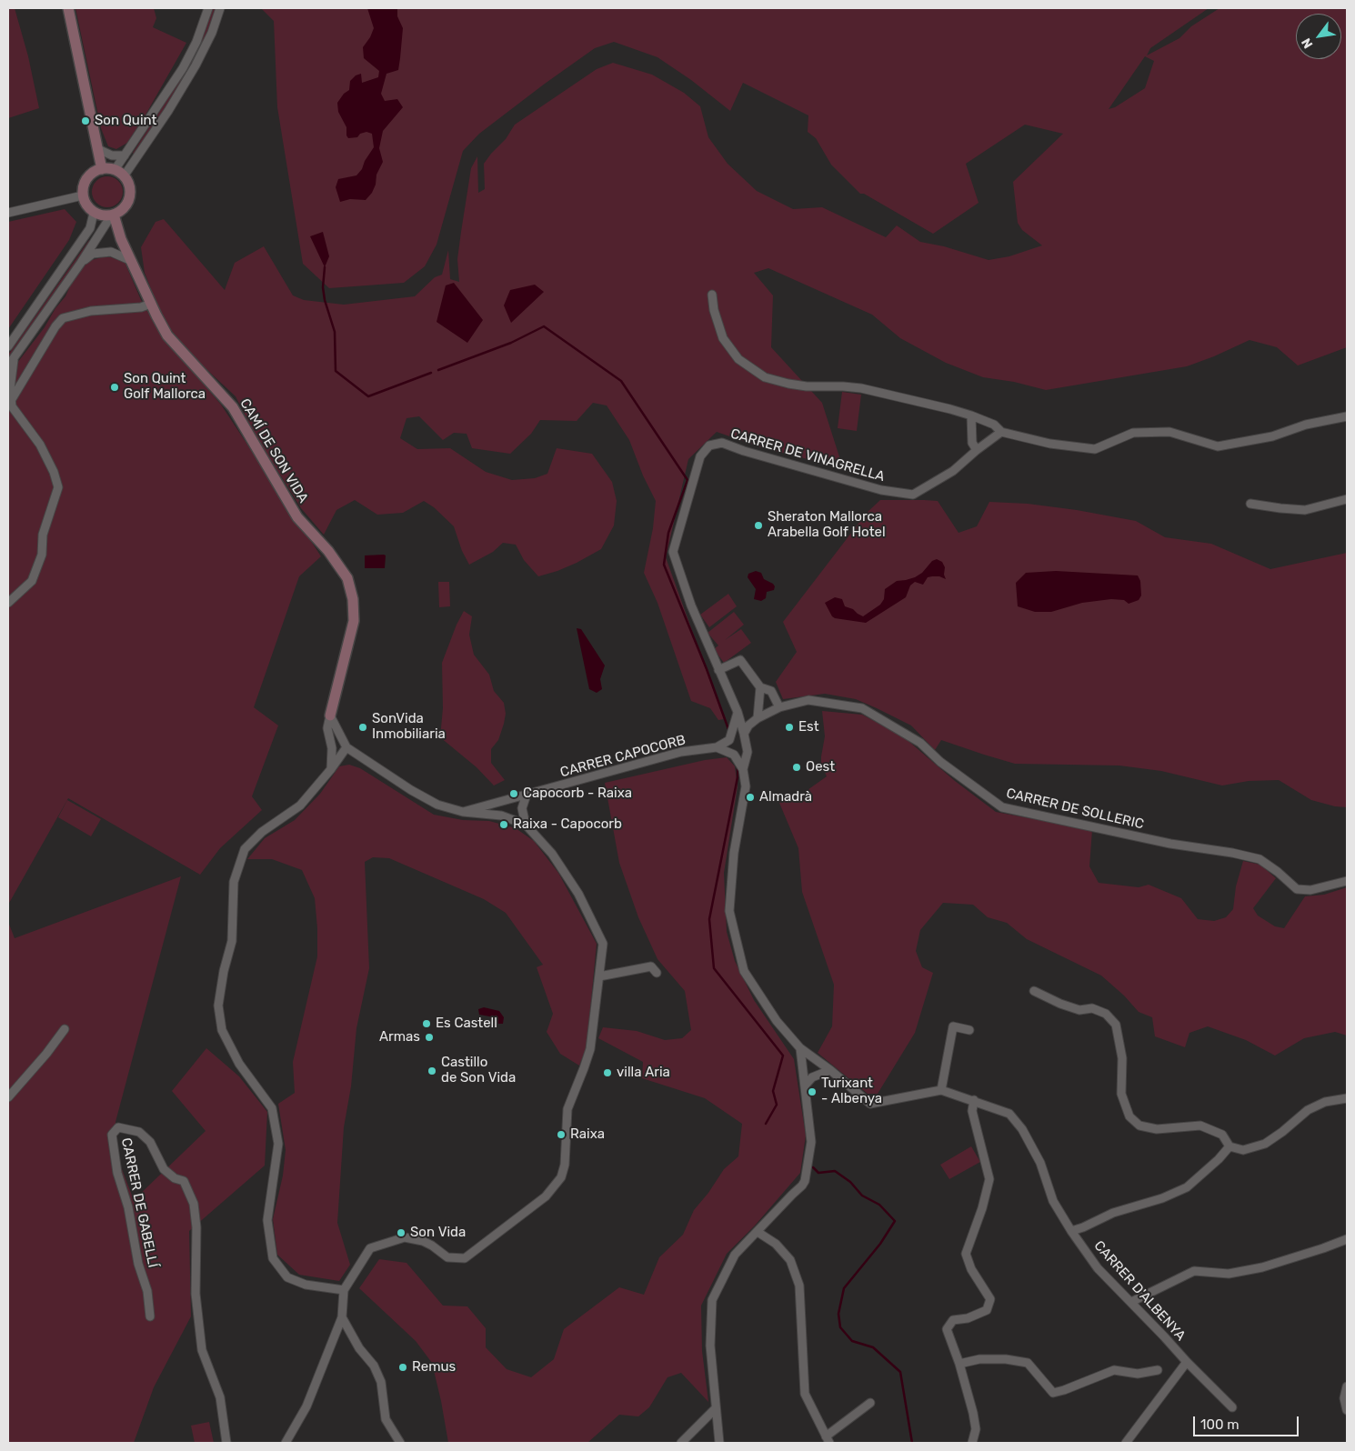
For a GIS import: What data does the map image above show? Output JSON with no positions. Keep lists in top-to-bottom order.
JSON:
{
  "streets": {
    "street": [
      "CAMÍ DE SON VIDA",
      "CARRER DE VINAGRELLA",
      "CARRER CAPOCORB",
      "CARRER DE SOLLERIC",
      "CARRER DE GABELLÍ",
      "CARRER D'ALBENYA"
    ]
  },
  "crossings": [
    ["CARRER DE VINAGRELLA", "CARRER DE SOLLERIC"],
    ["CARRER DE VINAGRELLA", "CARRER D'ALBENYA"]
  ],
  "places": [
    "Son Quint",
    "Son Quint Golf Mallorca",
    "Sheraton Mallorca Arabella Golf Hotel",
    "SonVida Inmobiliaria",
    "Est",
    "Oest",
    "Capocorb - Raixa",
    "Almadrà",
    "Raixa - Capocorb",
    "Es Castell",
    "Armas",
    "Castillo de Son Vida",
    "villa Aria",
    "Turixant - Albenya",
    "Raixa",
    "Son Vida",
    "Remus"
  ],
  "scale_bar": "100 m",
  "north": "bottom left"
}
